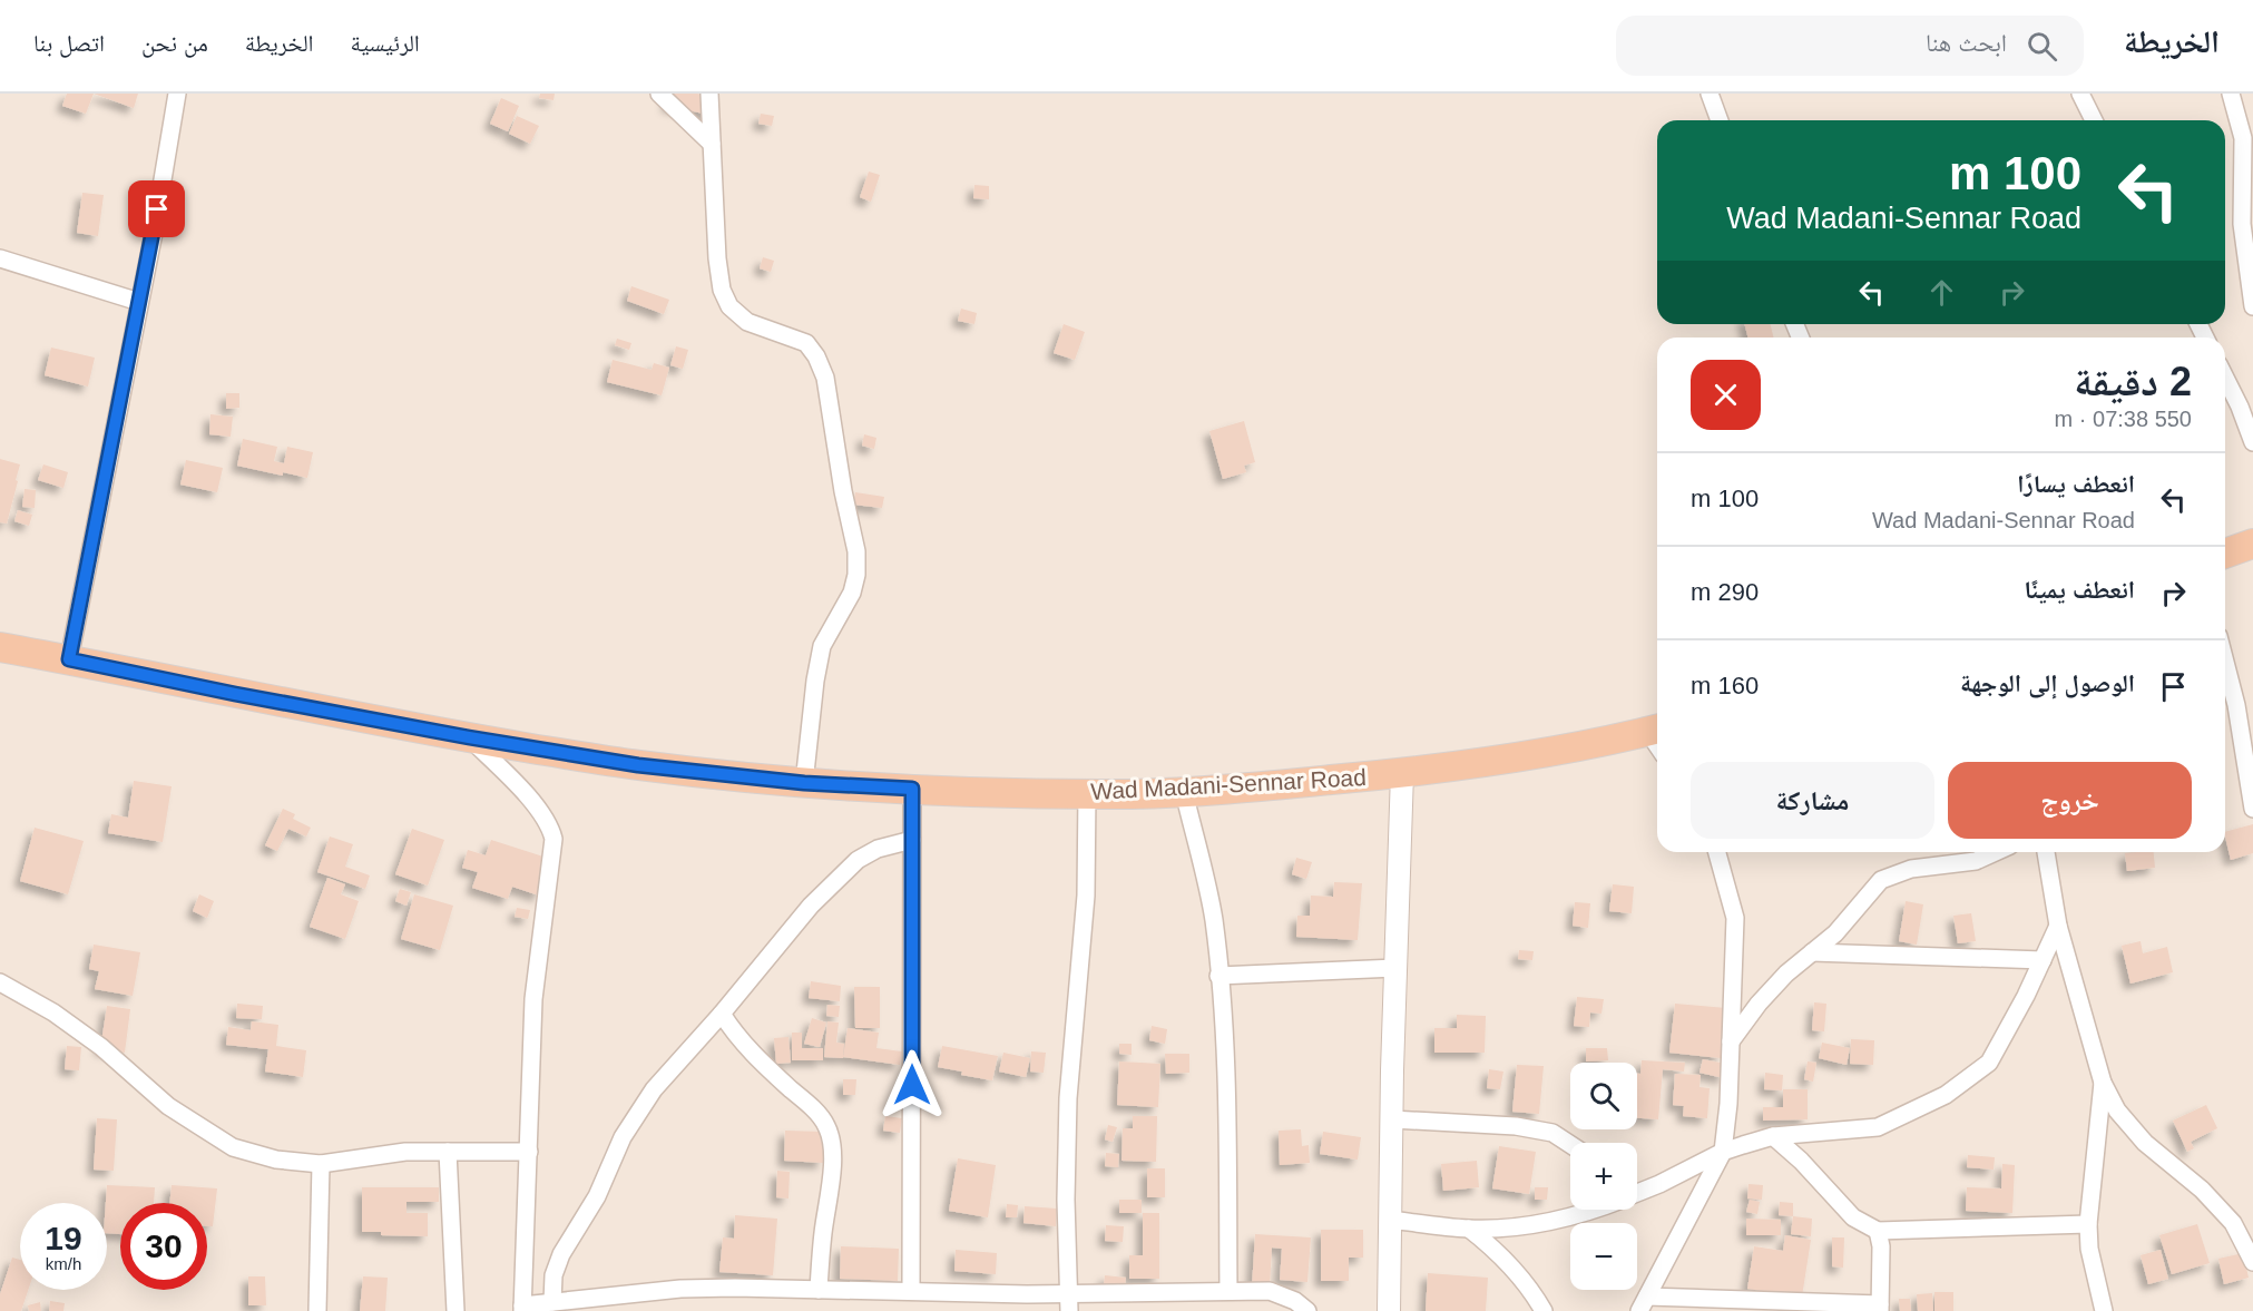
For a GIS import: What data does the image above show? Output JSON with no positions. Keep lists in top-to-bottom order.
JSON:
{
  "streets": {
    "highway": ["Wad Madani-Sennar Road"]
  },
  "page": {
    "header": "الخريطة",
    "search": "ابحث هنا",
    "nav": [
      "الرئيسية",
      "الخريطة",
      "من نحن",
      "اتصل بنا"
    ],
    "turn": ["100 m", "Wad Madani-Sennar Road"],
    "heading": ["2 دقيقة", "550 m · 07:38"],
    "list": [
      {
        "name": "انعطف يسارًا",
        "note": "Wad Madani-Sennar Road",
        "value": "100 m"
      },
      {
        "name": "انعطف يمينًا",
        "value": "290 m"
      },
      {
        "name": "الوصول إلى الوجهة",
        "value": "160 m"
      }
    ],
    "buttons": ["خروج", "مشاركة"],
    "map_buttons": ["+", "−"],
    "speed": "19 km/h",
    "limit": "30"
  }
}
